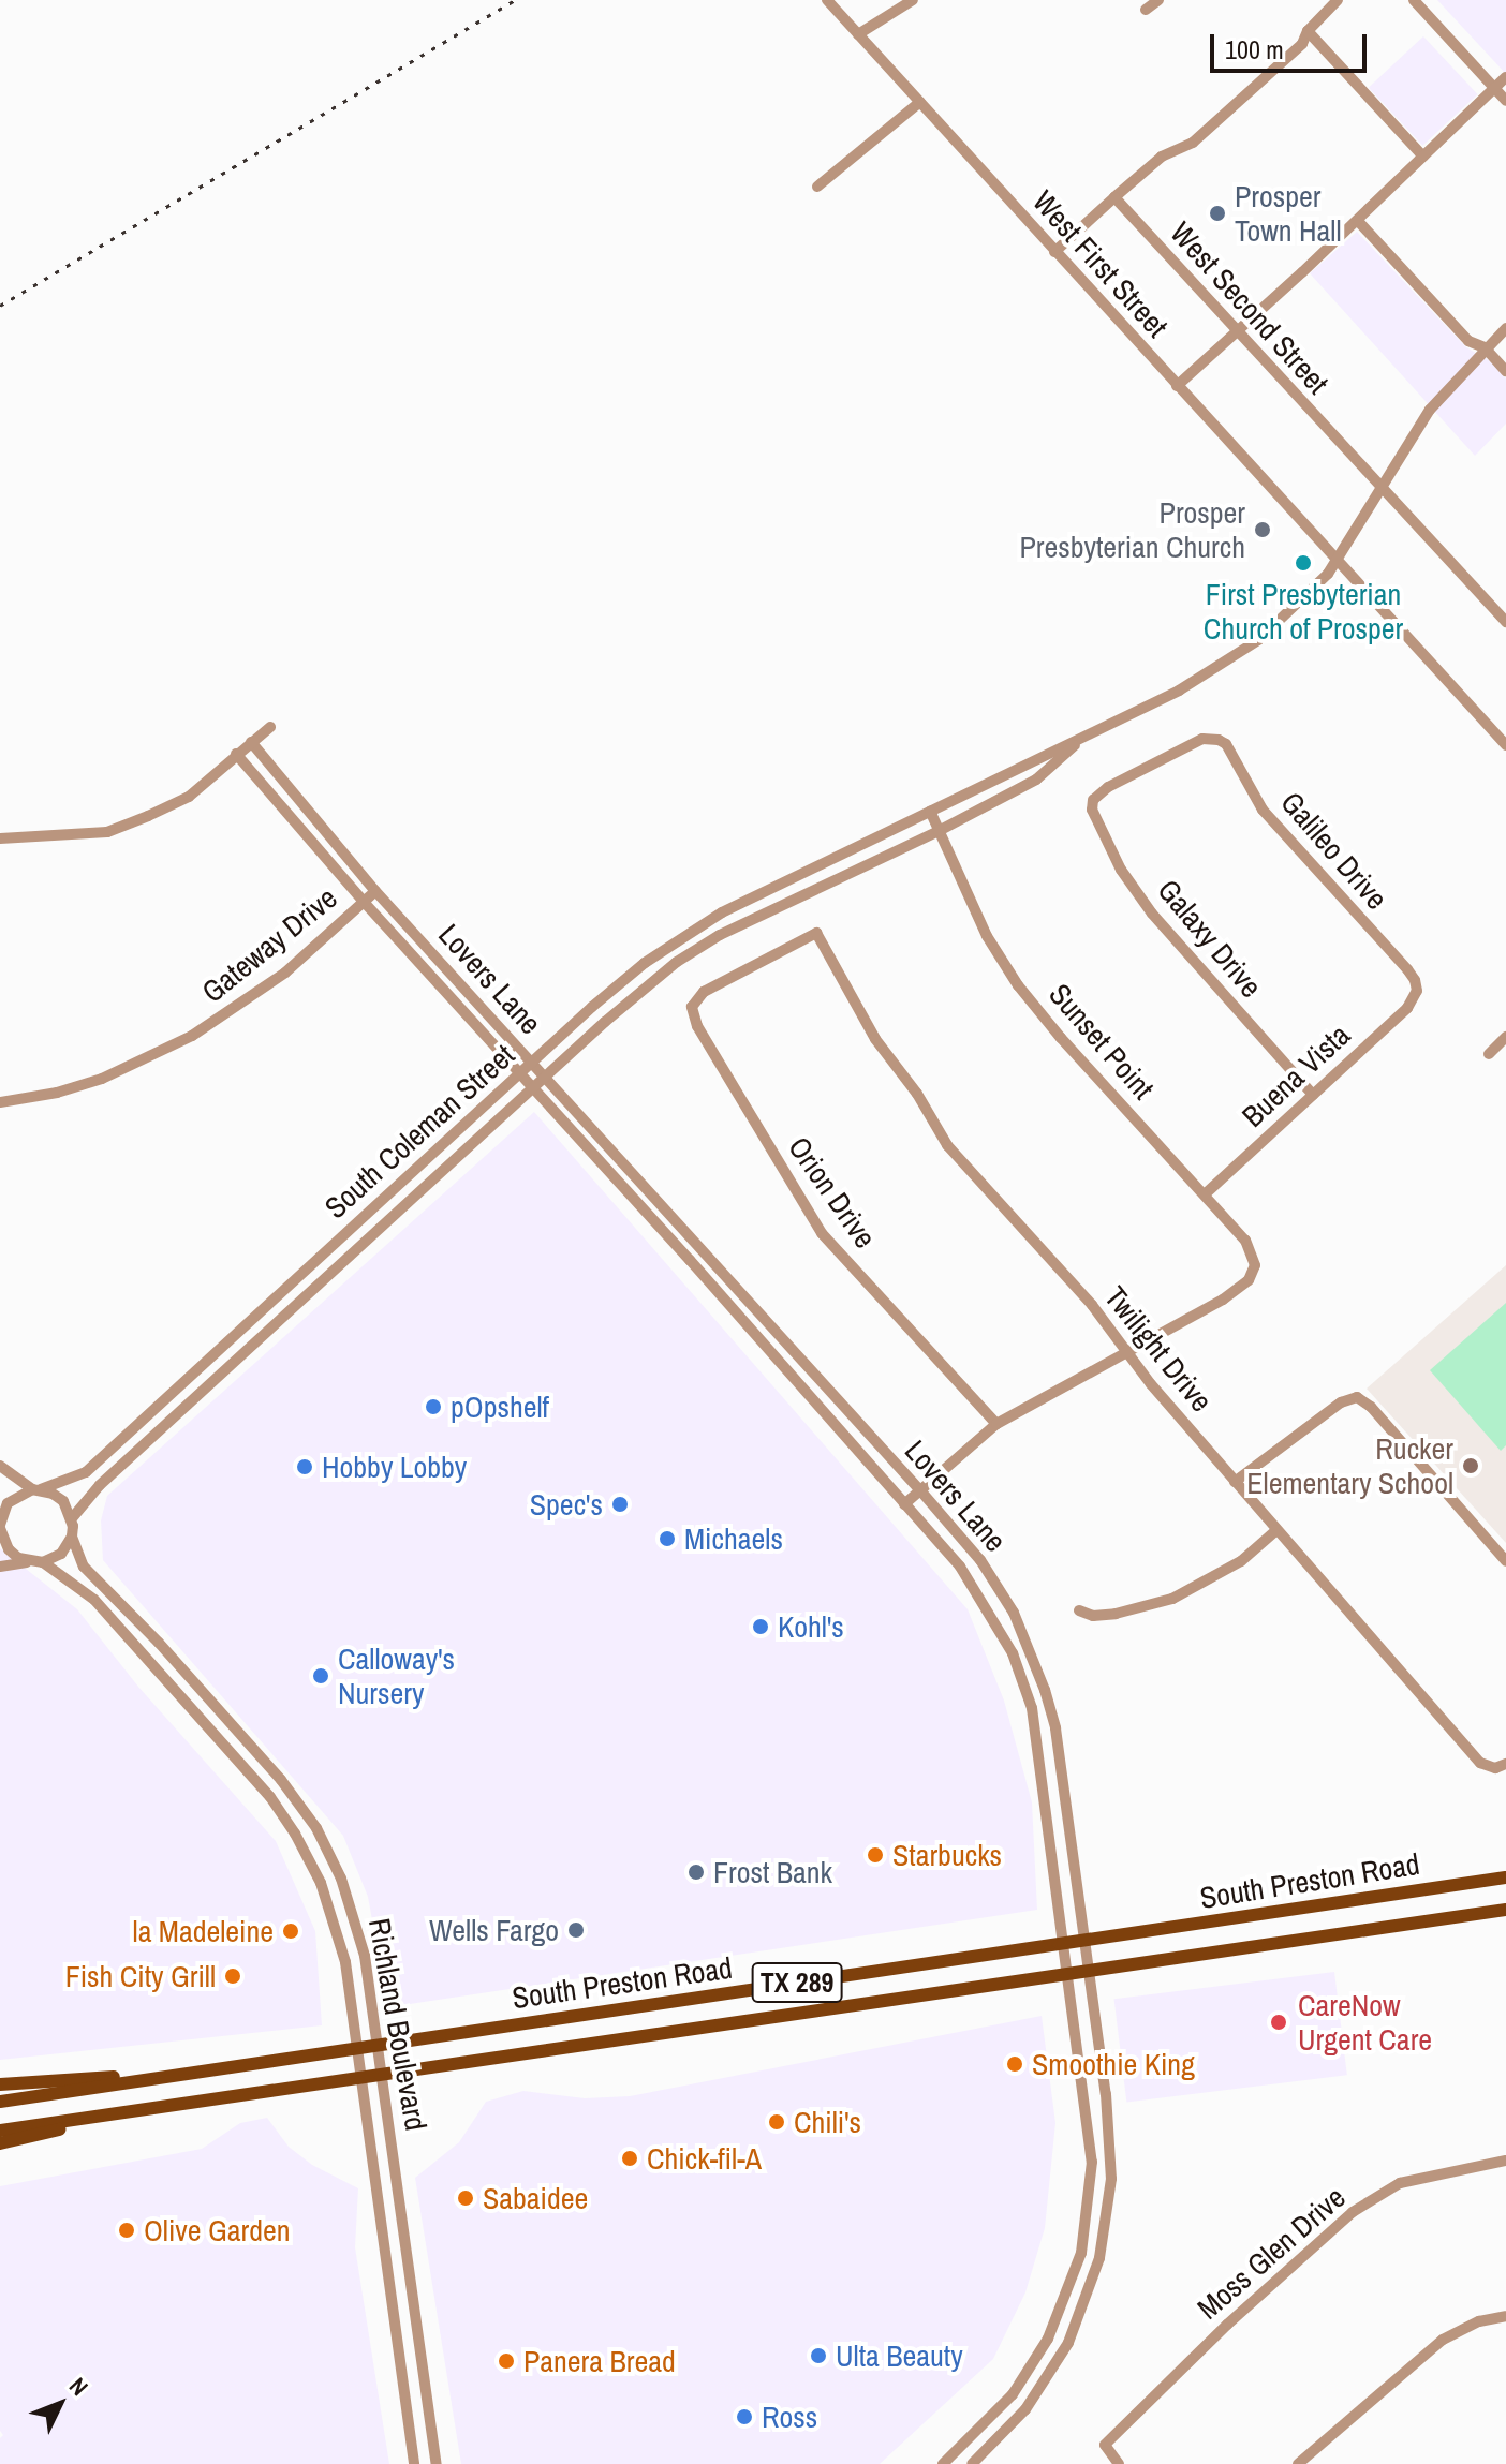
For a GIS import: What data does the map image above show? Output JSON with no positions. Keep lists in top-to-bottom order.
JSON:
{
  "streets": {
    "main road": ["South Preston Road", "TX 289"],
    "street": [
      "West First Street",
      "West Second Street",
      "Galileo Drive",
      "Galaxy Drive",
      "Gateway Drive",
      "Lovers Lane",
      "Sunset Point",
      "Buena Vista",
      "South Coleman Street",
      "Orion Drive",
      "Twilight Drive",
      "Richland Boulevard",
      "Moss Glen Drive"
    ]
  },
  "crossings": [
    ["West First Street", "South Coleman Street"],
    ["West Second Street", "South Coleman Street"],
    ["Galileo Drive", "Galaxy Drive"],
    ["Galileo Drive", "Buena Vista"],
    ["Galaxy Drive", "Buena Vista"],
    ["Gateway Drive", "Lovers Lane"],
    ["Lovers Lane", "South Coleman Street"],
    ["Lovers Lane", "South Preston Road"],
    ["Sunset Point", "Buena Vista"],
    ["Sunset Point", "South Coleman Street"],
    ["Sunset Point", "Twilight Drive"],
    ["South Coleman Street", "Richland Boulevard"],
    ["Orion Drive", "Twilight Drive"],
    ["South Preston Road", "Richland Boulevard"]
  ],
  "places": [
    "Prosper Town Hall",
    "Prosper Presbyterian Church",
    "First Presbyterian Church of Prosper",
    "pOpshelf",
    "Rucker Elementary School",
    "Hobby Lobby",
    "Spec's",
    "Michaels",
    "Kohl's",
    "Calloway's Nursery",
    "Starbucks",
    "Frost Bank",
    "Wells Fargo",
    "la Madeleine",
    "Fish City Grill",
    "CareNow Urgent Care",
    "Smoothie King",
    "Chili's",
    "Chick-fil-A",
    "Sabaidee",
    "Olive Garden",
    "Ulta Beauty",
    "Panera Bread",
    "Ross"
  ],
  "scale_bar": "100 m",
  "north": "top right"
}
